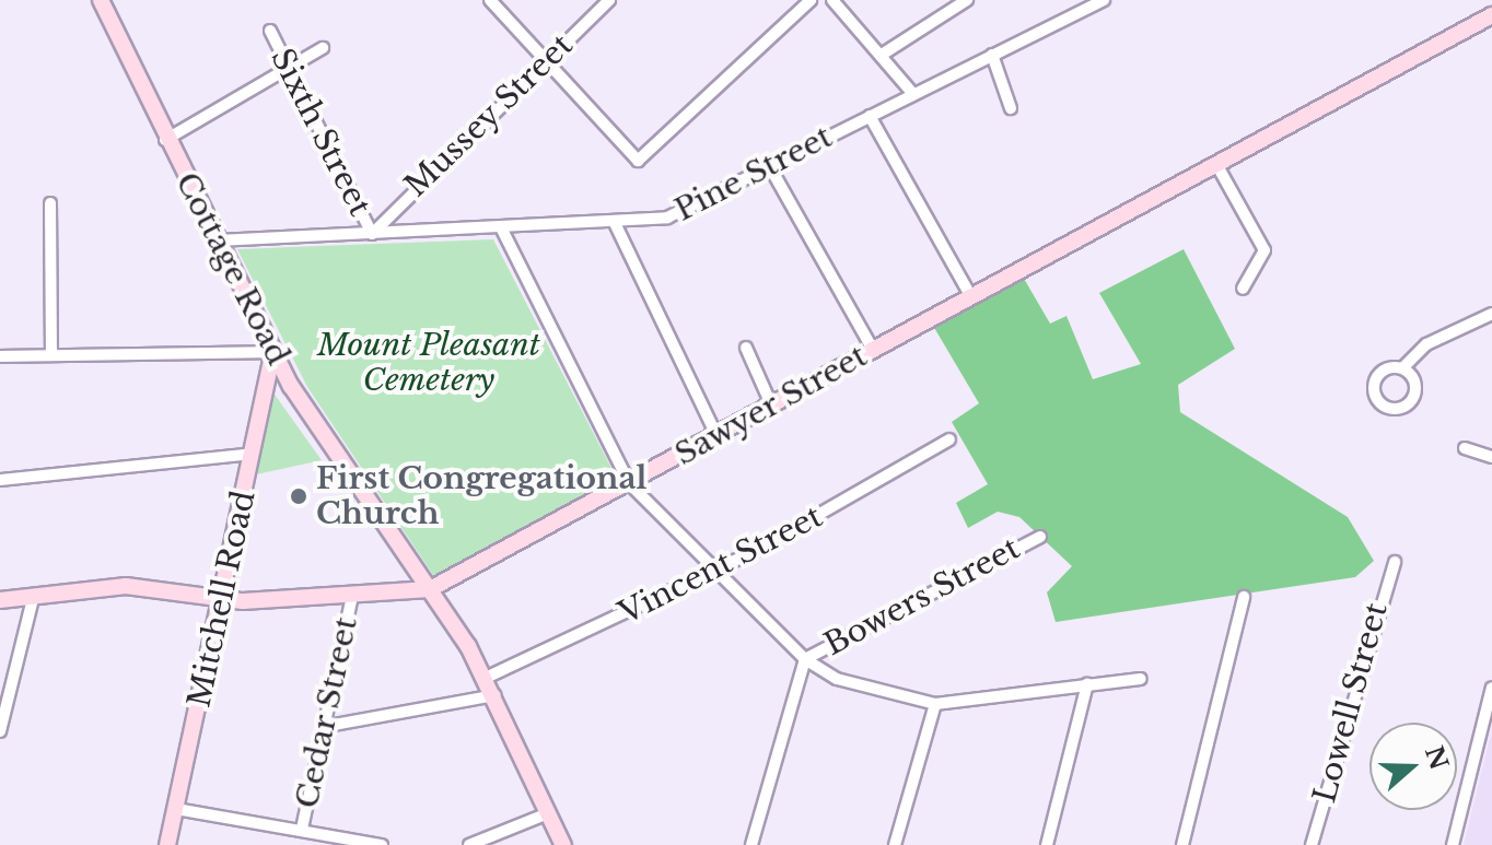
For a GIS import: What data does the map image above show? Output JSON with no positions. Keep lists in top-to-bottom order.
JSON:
{
  "streets": {
    "street": [
      "Mussey Street",
      "Sixth Street",
      "Pine Street",
      "Cottage Road",
      "Sawyer Street",
      "Vincent Street",
      "Bowers Street",
      "Mitchell Road",
      "Lowell Street",
      "Cedar Street"
    ]
  },
  "crossings": [
    ["Mussey Street", "Sixth Street"],
    ["Mussey Street", "Pine Street"],
    ["Sixth Street", "Pine Street"],
    ["Pine Street", "Cottage Road"],
    ["Cottage Road", "Sawyer Street"],
    ["Cottage Road", "Vincent Street"],
    ["Cottage Road", "Mitchell Road"],
    ["Sawyer Street", "Mitchell Road"],
    ["Sawyer Street", "Cedar Street"]
  ],
  "parks": ["Mount Pleasant Cemetery"],
  "places": ["First Congregational Church"],
  "north": "right"
}
